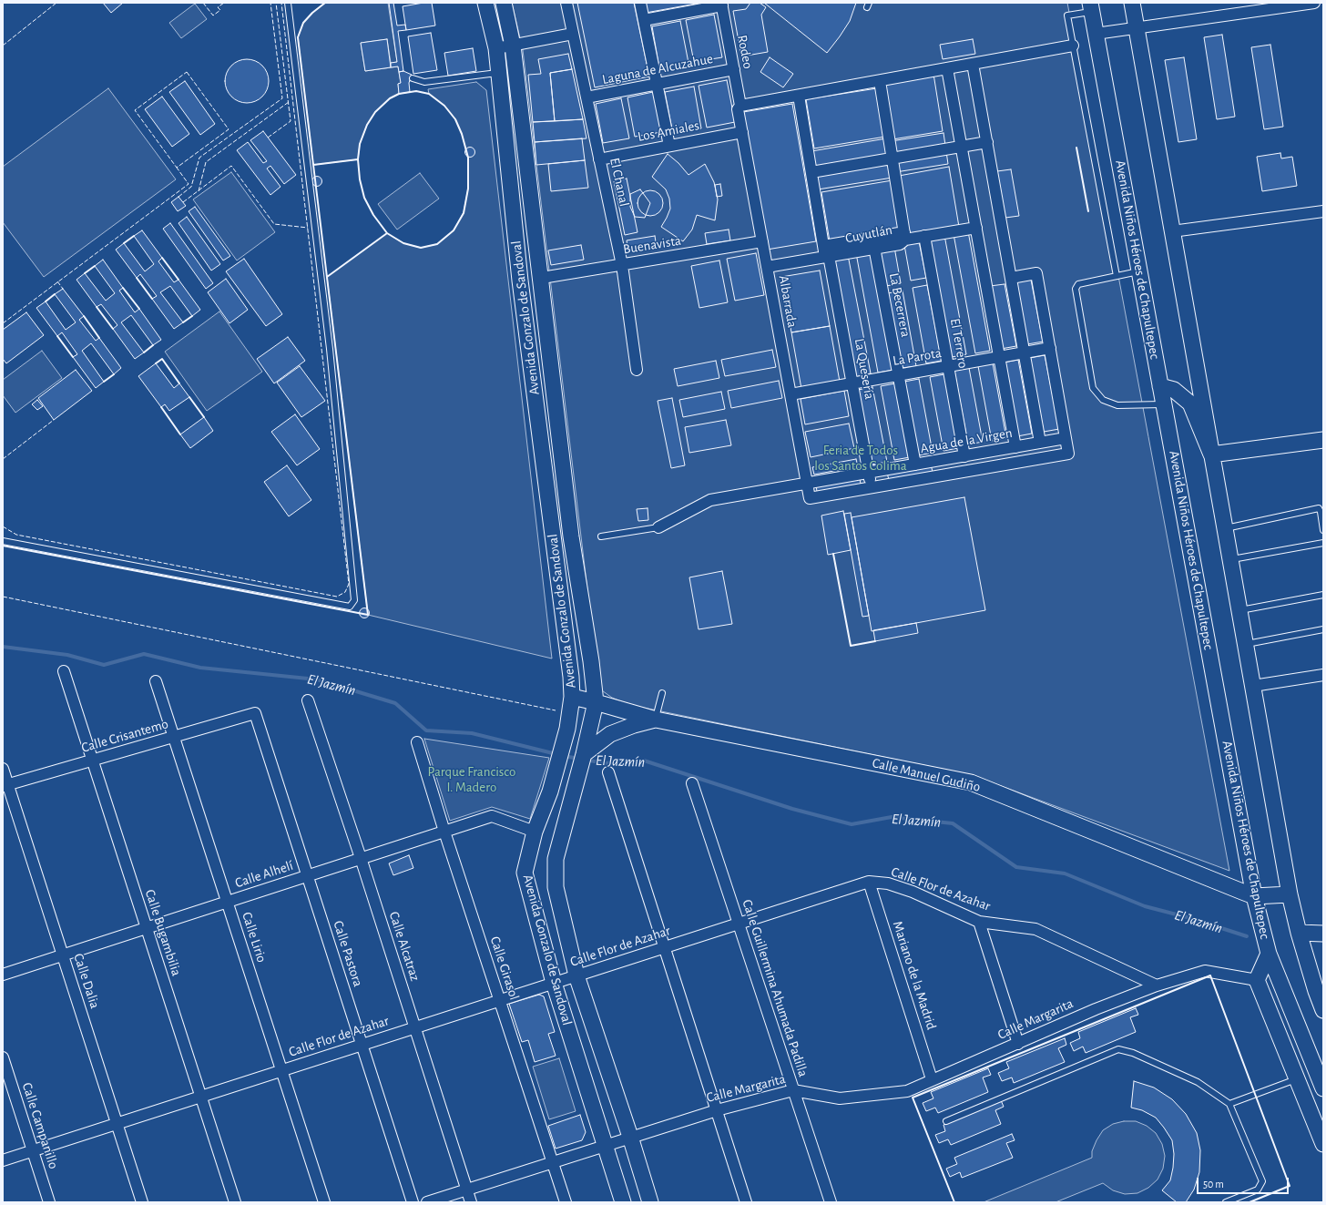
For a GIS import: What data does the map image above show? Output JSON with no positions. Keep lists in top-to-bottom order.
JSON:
{
  "streets": {
    "main road": ["Avenida Niños Héroes de Chapultepec", "Avenida Gonzalo de Sandoval", "Calle Manuel Gudiño"],
    "street": [
      "Rodeo",
      "Laguna de Alcuzahue",
      "Los Amiales",
      "El Chanal",
      "Cuyutlán",
      "Buenavista",
      "Albarrada",
      "La Becerrera",
      "El Terrero",
      "La Parota",
      "La Quesería",
      "Agua de la Virgen",
      "Calle Crisantemo",
      "Calle Alhelí",
      "Calle Flor de Azahar",
      "Calle Bugambilia",
      "Calle Lirio",
      "Calle Alcatraz",
      "Calle Pastora",
      "Calle Girasol",
      "Mariano de la Madrid",
      "Calle Dalia",
      "Calle Guillermina Ahumada Padilla",
      "Calle Margarita",
      "Calle Campanillo"
    ]
  },
  "crossings": [
    ["Rodeo", "Laguna de Alcuzahue"],
    ["Rodeo", "Albarrada"],
    ["Laguna de Alcuzahue", "El Chanal"],
    ["Los Amiales", "El Chanal"],
    ["Los Amiales", "Albarrada"],
    ["El Chanal", "Buenavista"],
    ["Cuyutlán", "Albarrada"],
    ["Cuyutlán", "La Becerrera"],
    ["Cuyutlán", "El Terrero"],
    ["Cuyutlán", "La Quesería"],
    ["Buenavista", "Albarrada"],
    ["Avenida Niños Héroes de Chapultepec", "Calle Manuel Gudiño"],
    ["Albarrada", "La Parota"],
    ["Albarrada", "La Quesería"],
    ["Albarrada", "Agua de la Virgen"],
    ["La Becerrera", "La Parota"],
    ["La Becerrera", "Agua de la Virgen"],
    ["Avenida Gonzalo de Sandoval", "Calle Manuel Gudiño"],
    ["Avenida Gonzalo de Sandoval", "Calle Alhelí"],
    ["Avenida Gonzalo de Sandoval", "Calle Flor de Azahar"],
    ["Avenida Gonzalo de Sandoval", "Calle Margarita"],
    ["El Terrero", "La Parota"],
    ["El Terrero", "Agua de la Virgen"],
    ["La Parota", "La Quesería"],
    ["La Quesería", "Agua de la Virgen"],
    ["Calle Crisantemo", "Calle Bugambilia"],
    ["Calle Crisantemo", "Calle Lirio"],
    ["Calle Crisantemo", "Calle Pastora"],
    ["Calle Crisantemo", "Calle Dalia"],
    ["Calle Alhelí", "Calle Bugambilia"],
    ["Calle Alhelí", "Calle Lirio"],
    ["Calle Alhelí", "Calle Alcatraz"],
    ["Calle Alhelí", "Calle Pastora"],
    ["Calle Alhelí", "Calle Girasol"],
    ["Calle Alhelí", "Calle Dalia"],
    ["Calle Flor de Azahar", "Calle Bugambilia"],
    ["Calle Flor de Azahar", "Calle Lirio"],
    ["Calle Flor de Azahar", "Calle Alcatraz"],
    ["Calle Flor de Azahar", "Calle Pastora"],
    ["Calle Flor de Azahar", "Calle Girasol"],
    ["Calle Flor de Azahar", "Mariano de la Madrid"],
    ["Calle Flor de Azahar", "Calle Dalia"],
    ["Calle Flor de Azahar", "Calle Guillermina Ahumada Padilla"],
    ["Calle Flor de Azahar", "Calle Margarita"],
    ["Calle Flor de Azahar", "Calle Campanillo"],
    ["Calle Alcatraz", "Calle Margarita"],
    ["Calle Girasol", "Calle Margarita"],
    ["Mariano de la Madrid", "Calle Margarita"],
    ["Calle Guillermina Ahumada Padilla", "Calle Margarita"]
  ],
  "water": ["El Jazmín"],
  "parks": ["Feria de Todos los Santos Colima", "Parque Francisco I. Madero"],
  "scale_bar": "50 m"
}
